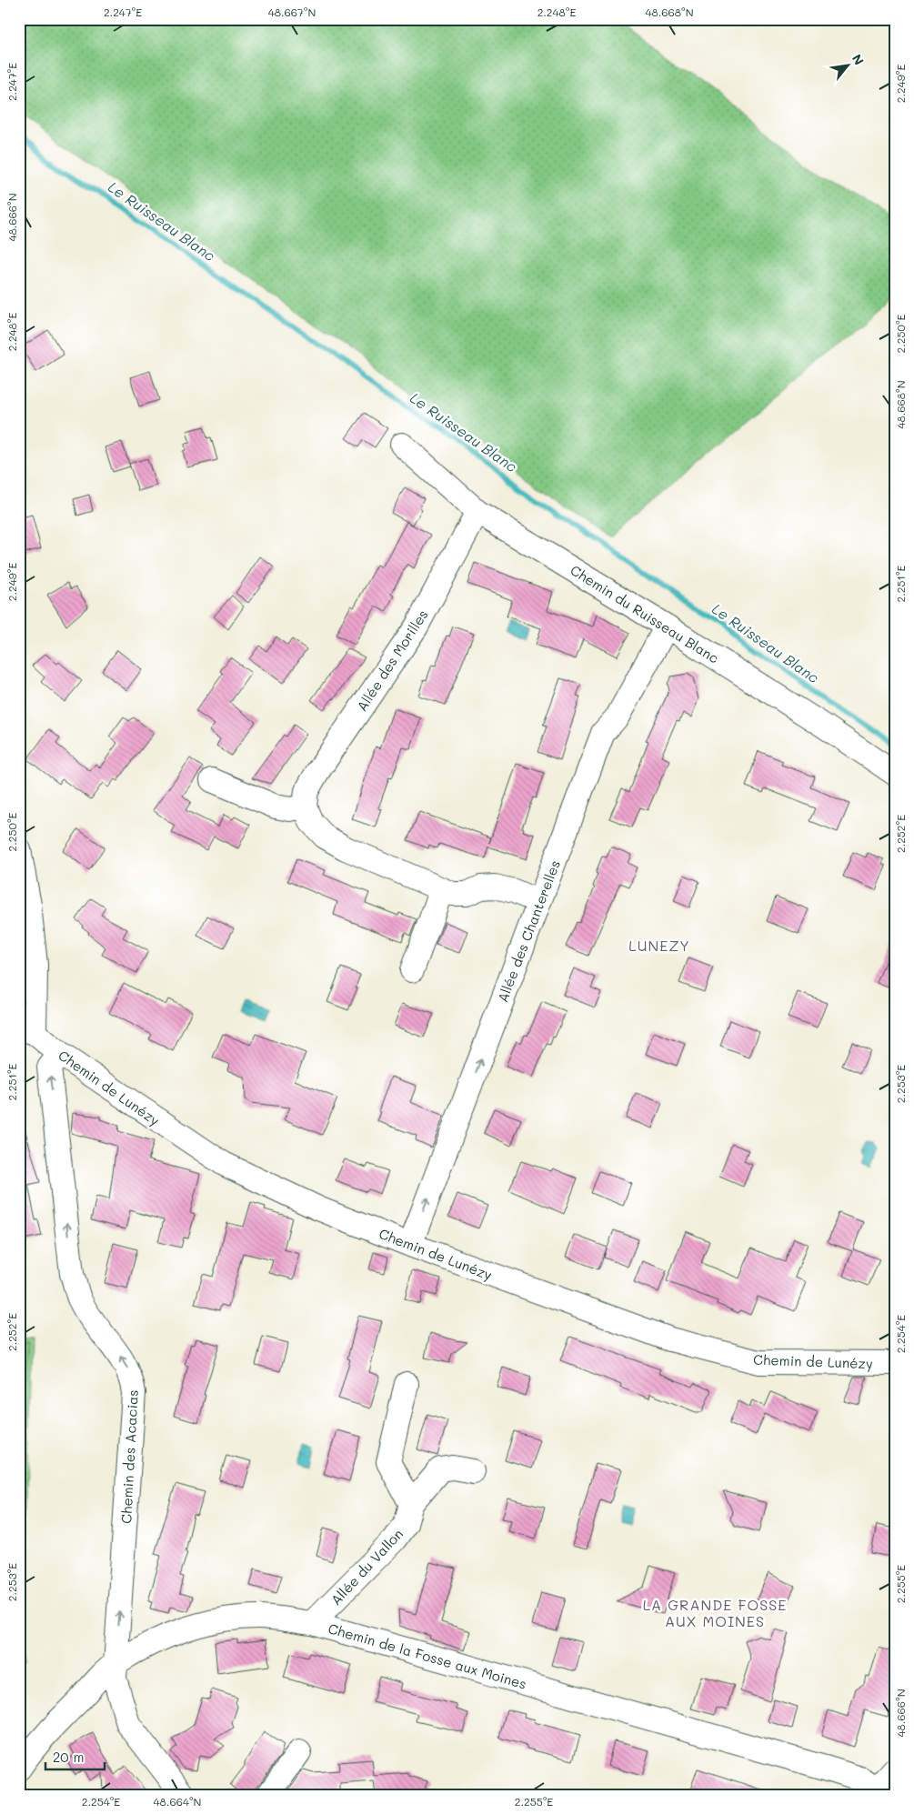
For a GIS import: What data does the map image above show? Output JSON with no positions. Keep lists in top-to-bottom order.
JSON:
{
  "streets": {
    "street": [
      "Chemin du Ruisseau Blanc",
      "Allée des Morilles",
      "Allée des Chanterelles",
      "Chemin de Lunézy",
      "Chemin des Acacias",
      "Allée du Vallon",
      "Chemin de la Fosse aux Moines"
    ]
  },
  "crossings": [
    ["Chemin du Ruisseau Blanc", "Allée des Morilles"],
    ["Chemin du Ruisseau Blanc", "Allée des Chanterelles"],
    ["Allée des Chanterelles", "Chemin de Lunézy"],
    ["Chemin de Lunézy", "Chemin des Acacias"],
    ["Chemin des Acacias", "Chemin de la Fosse aux Moines"],
    ["Allée du Vallon", "Chemin de la Fosse aux Moines"]
  ],
  "one_way": ["Allée des Chanterelles", "Chemin des Acacias"],
  "districts": ["LUNEZY", "LA GRANDE FOSSE AUX MOINES"],
  "water": ["Le Ruisseau Blanc"],
  "scale_bar": "20 m",
  "north": "top right",
  "coordinates": [
    "2.247°E",
    "48.667°N",
    "2.248°E",
    "48.668°N",
    "2.249°E",
    "48.666°N",
    "2.250°E",
    "2.251°E",
    "2.252°E",
    "2.253°E",
    "2.254°E",
    "2.255°E",
    "48.664°N"
  ]
}
